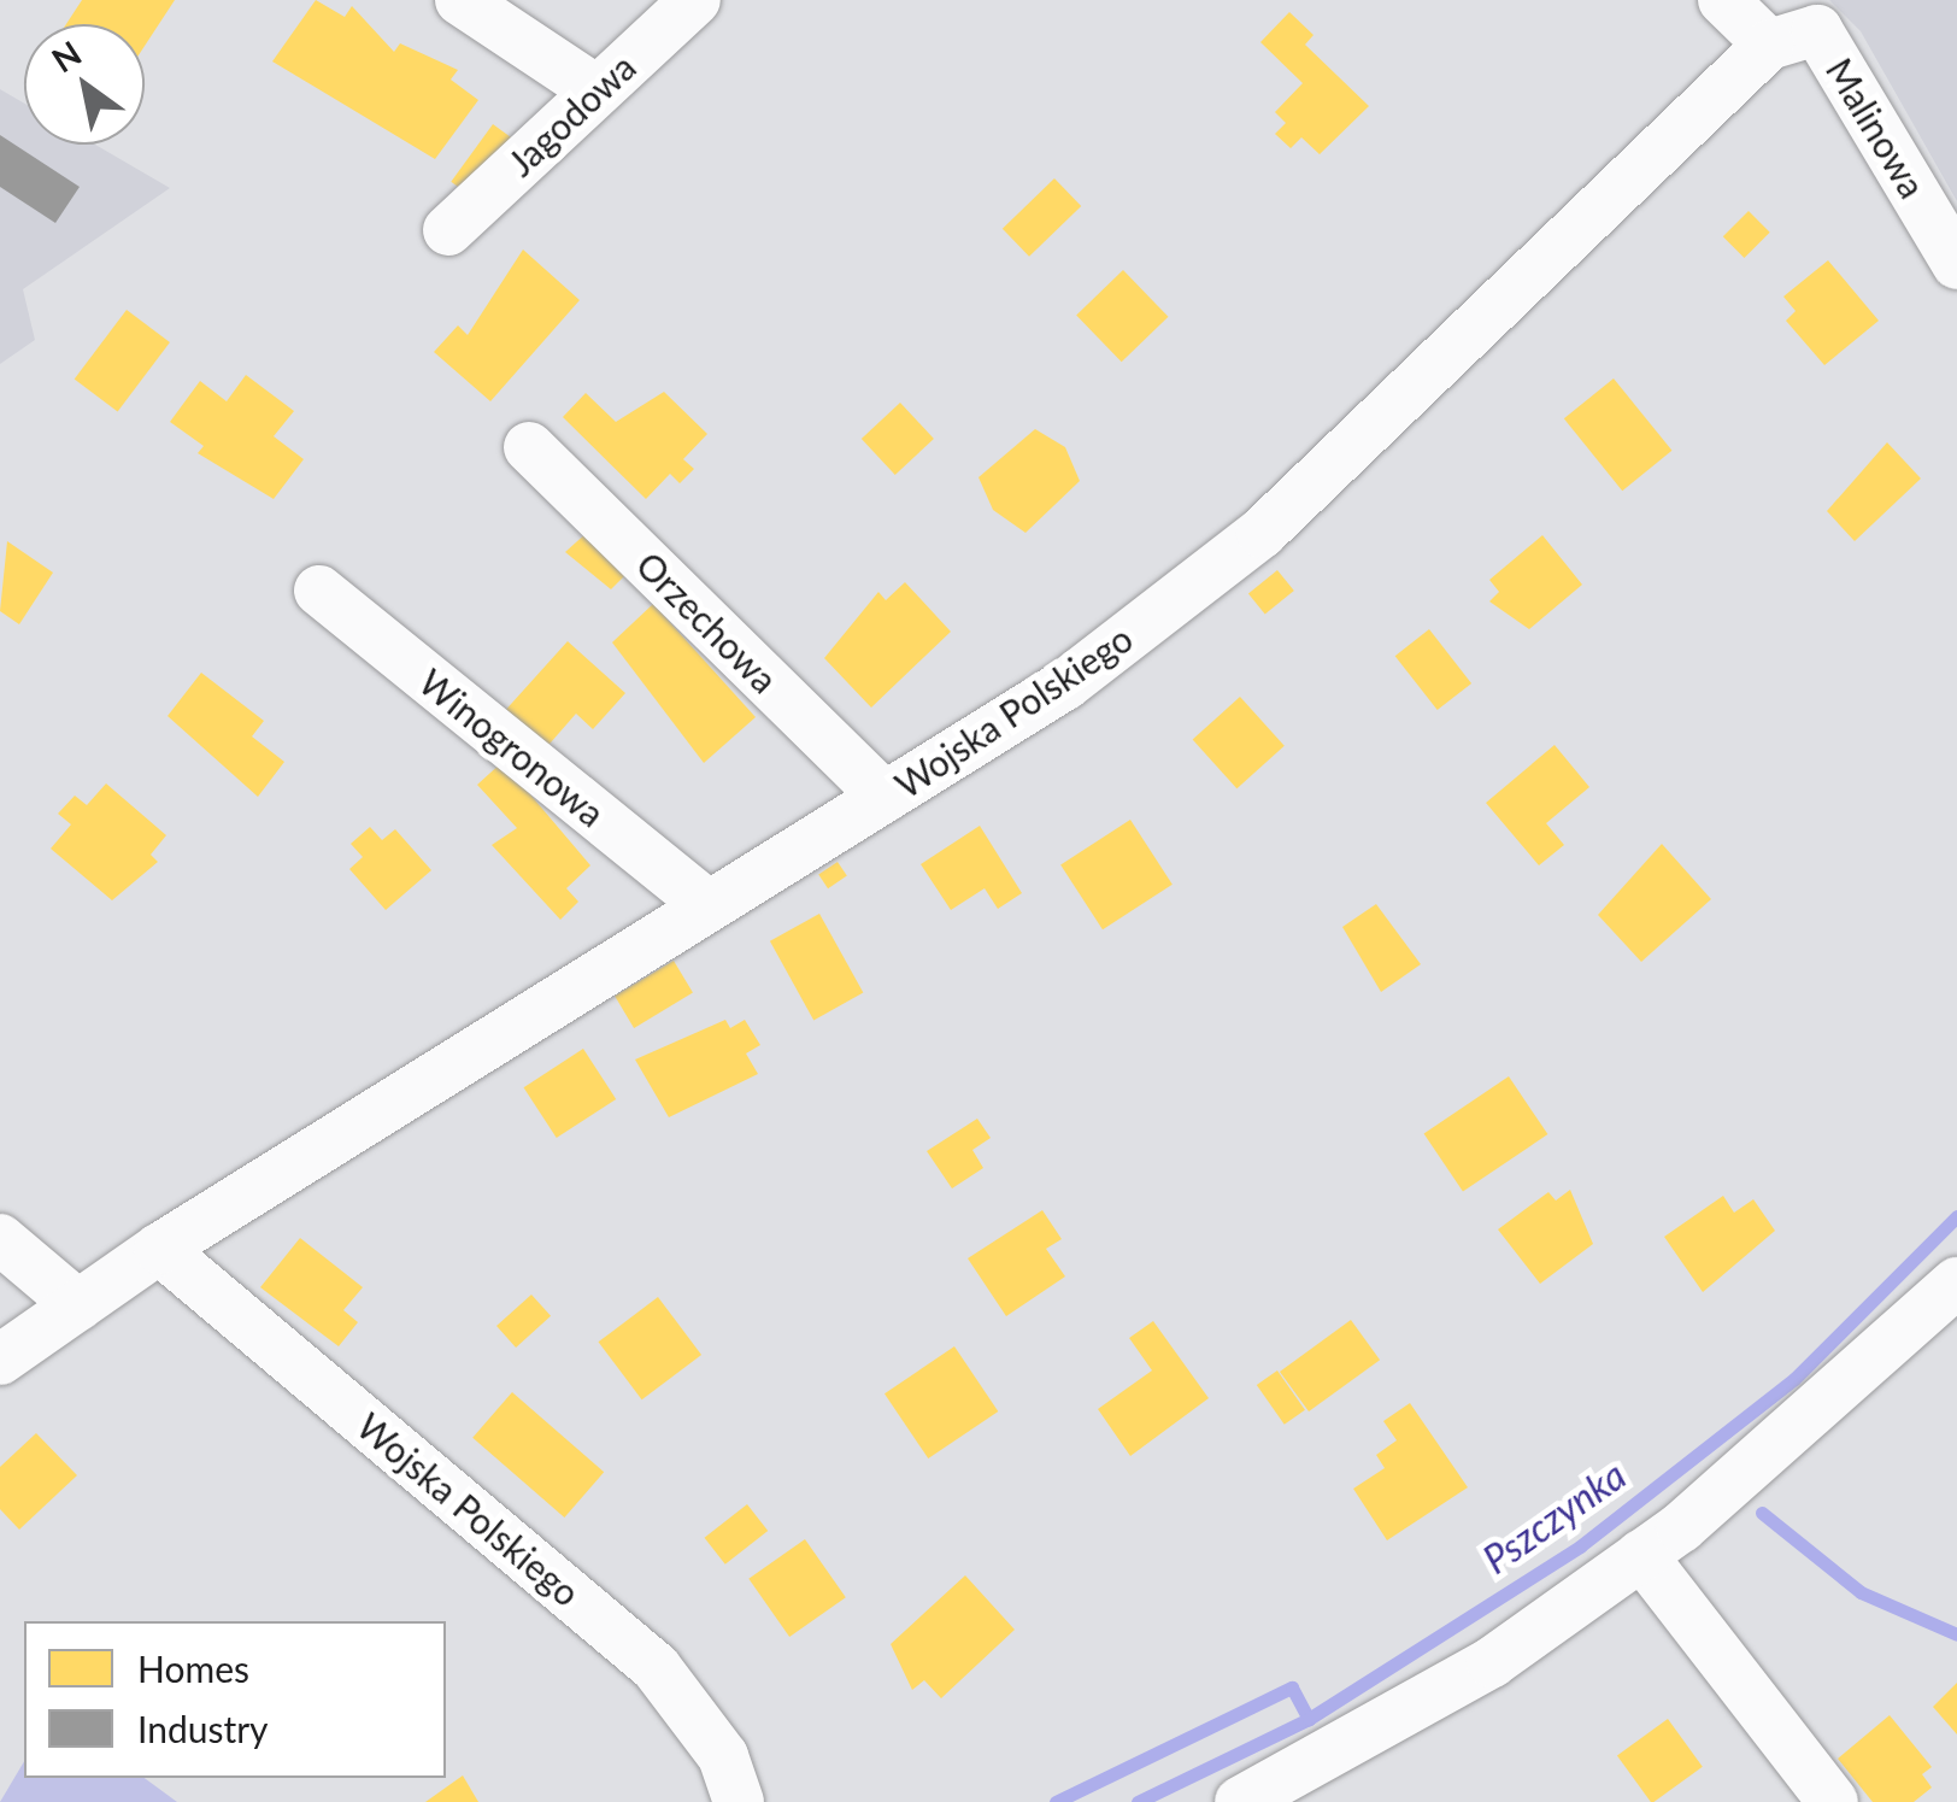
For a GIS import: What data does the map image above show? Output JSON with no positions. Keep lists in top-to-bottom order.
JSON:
{
  "streets": {
    "street": [
      "Jagodowa",
      "Malinowa",
      "Orzechowa",
      "Wojska Polskiego",
      "Winogronowa"
    ]
  },
  "crossings": [
    ["Malinowa", "Wojska Polskiego"],
    ["Orzechowa", "Wojska Polskiego"],
    ["Wojska Polskiego", "Winogronowa"]
  ],
  "water": ["Pszczynka"],
  "legend": ["Homes", "Industry"],
  "north": "top left"
}
